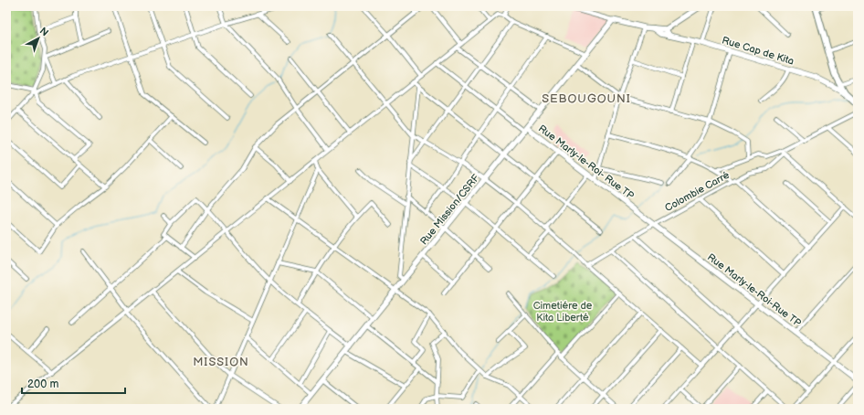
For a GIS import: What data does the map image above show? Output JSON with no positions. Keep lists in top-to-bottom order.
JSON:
{
  "streets": {
    "street": [
      "Rue Cap de Kita",
      "Rue Marly-le-Roi- Rue TP",
      "Colombie Carré",
      "Rue Mission/CSRF",
      "Rue Marly-le-Roi-Rue TP"
    ]
  },
  "crossings": [
    ["Rue Marly-le-Roi- Rue TP", "Rue Mission/CSRF"],
    ["Rue Marly-le-Roi- Rue TP", "Rue Marly-le-Roi-Rue TP"],
    ["Colombie Carré", "Rue Marly-le-Roi-Rue TP"]
  ],
  "districts": ["SEBOUGOUNI", "MISSION"],
  "parks": ["Cimetiére de Kita Liberté"],
  "scale_bar": "200 m",
  "north": "top right"
}
